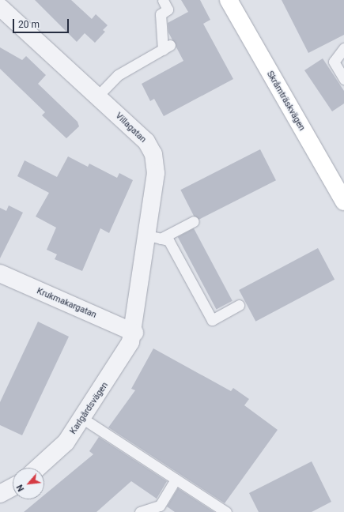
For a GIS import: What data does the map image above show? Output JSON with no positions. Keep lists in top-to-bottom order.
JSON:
{
  "streets": {
    "main road": ["Skråmträskvägen"],
    "street": ["Villagatan", "Krukmakargatan", "Karlgårdsvägen"]
  },
  "crossings": [
    ["Villagatan", "Krukmakargatan"],
    ["Villagatan", "Karlgårdsvägen"],
    ["Krukmakargatan", "Karlgårdsvägen"]
  ],
  "scale_bar": "20 m",
  "north": "bottom left"
}
